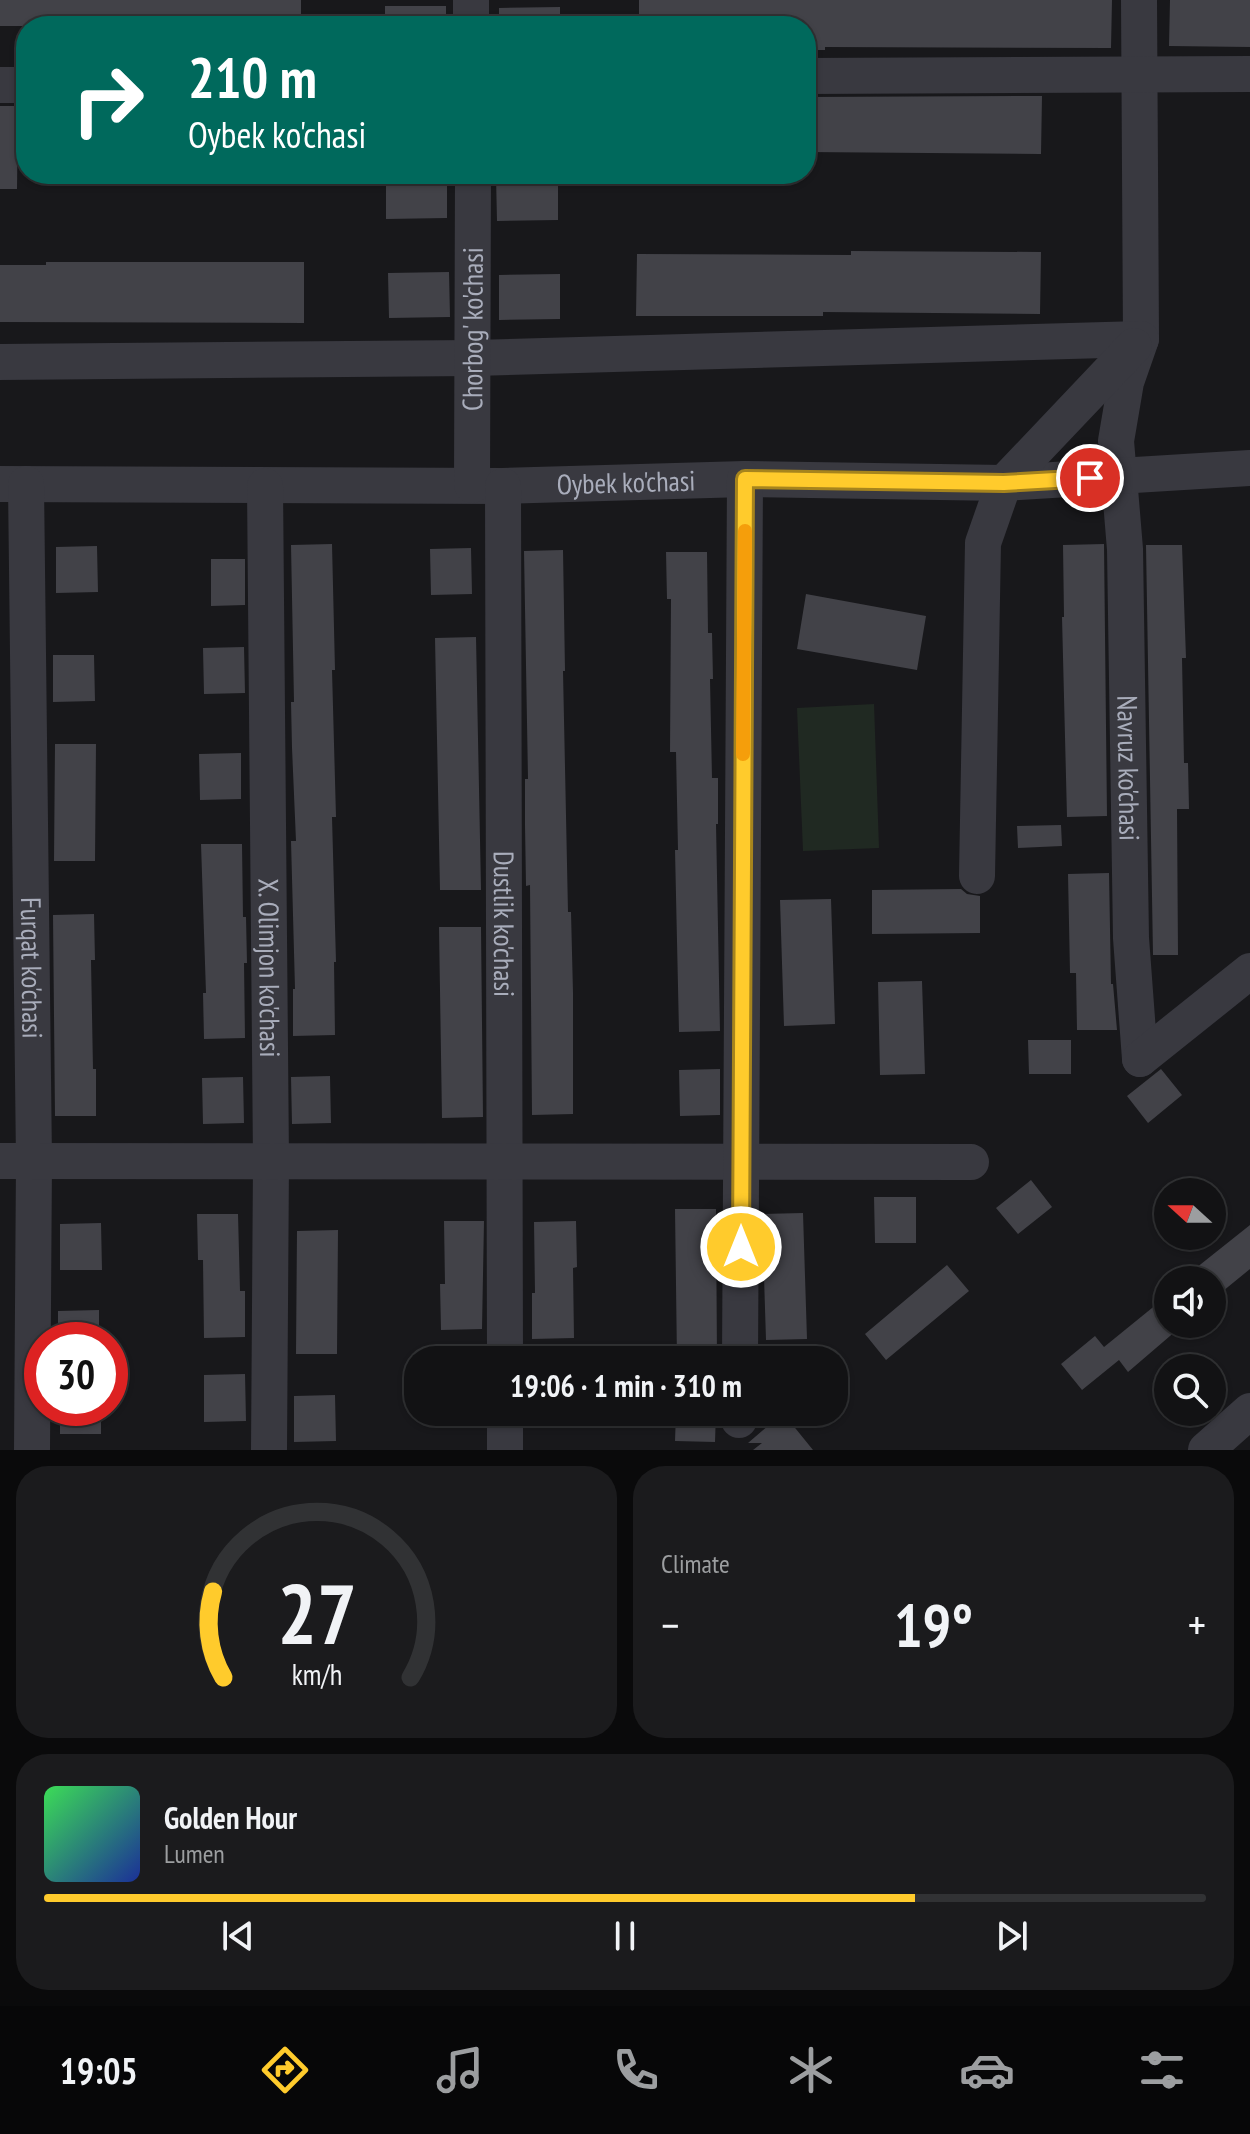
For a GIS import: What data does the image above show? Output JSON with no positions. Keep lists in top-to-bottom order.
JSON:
{
  "streets": {
    "street": [
      "Chorbog' ko'chasi",
      "Oybek ko'chasi",
      "Navruz ko'chasi",
      "Dustlik ko'chasi",
      "Furqat ko'chasi",
      "X. Olimjon ko'chasi"
    ]
  },
  "crossings": [
    ["Chorbog' ko'chasi", "Oybek ko'chasi"],
    ["Chorbog' ko'chasi", "Dustlik ko'chasi"],
    ["Oybek ko'chasi", "Navruz ko'chasi"],
    ["Oybek ko'chasi", "Dustlik ko'chasi"],
    ["Oybek ko'chasi", "Furqat ko'chasi"],
    ["Oybek ko'chasi", "X. Olimjon ko'chasi"]
  ],
  "north": "left",
  "page": {
    "turn": ["210 m", "Oybek ko'chasi"],
    "limit": "30",
    "trip": "19:06 · 1 min · 310 m",
    "tile": "Climate",
    "heat": ["−", "19°", "+"],
    "song": ["Golden Hour", "Lumen"],
    "tabs": "19:05",
    "gauge": ["27", "km/h"]
  }
}
